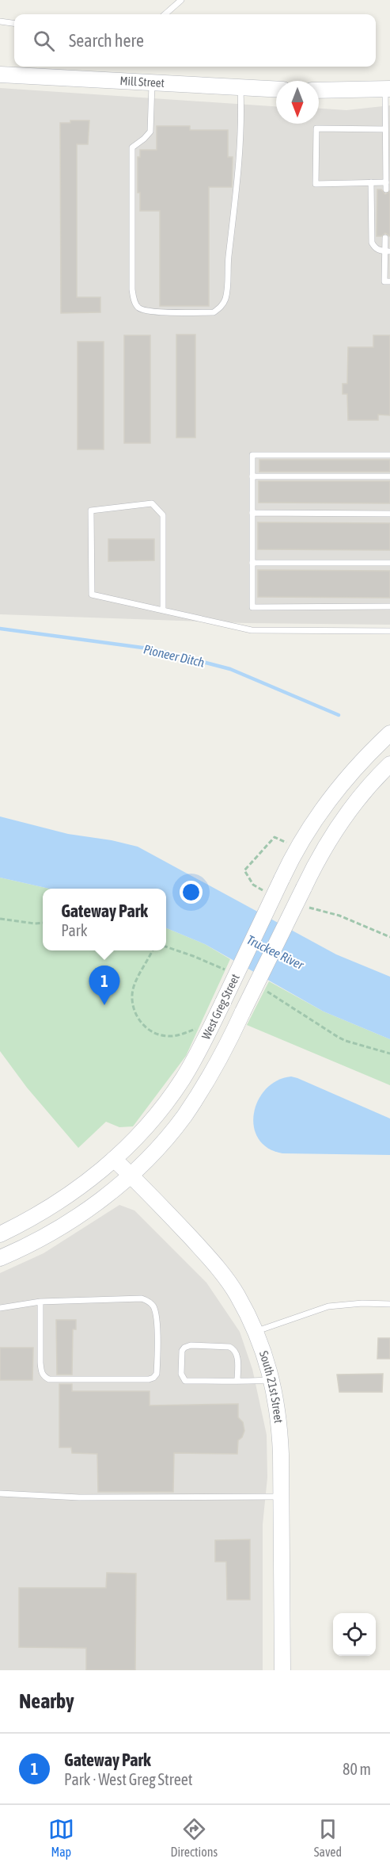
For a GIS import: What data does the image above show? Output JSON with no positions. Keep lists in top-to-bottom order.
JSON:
{
  "streets": {
    "main road": ["Mill Street", "West Greg Street", "South 21st Street"]
  },
  "crossings": [
    ["West Greg Street", "South 21st Street"]
  ],
  "water": ["Pioneer Ditch", "Truckee River"],
  "north": "bottom",
  "page": {
    "search": "Search here",
    "popup": ["Gateway Park", "Park"],
    "pins": "1",
    "heading": "Nearby",
    "list": [
      {
        "mark": "1",
        "name": "Gateway Park",
        "note": "Park · West Greg Street",
        "value": "80 m"
      }
    ],
    "nav": ["Map", "Directions", "Saved"]
  }
}
